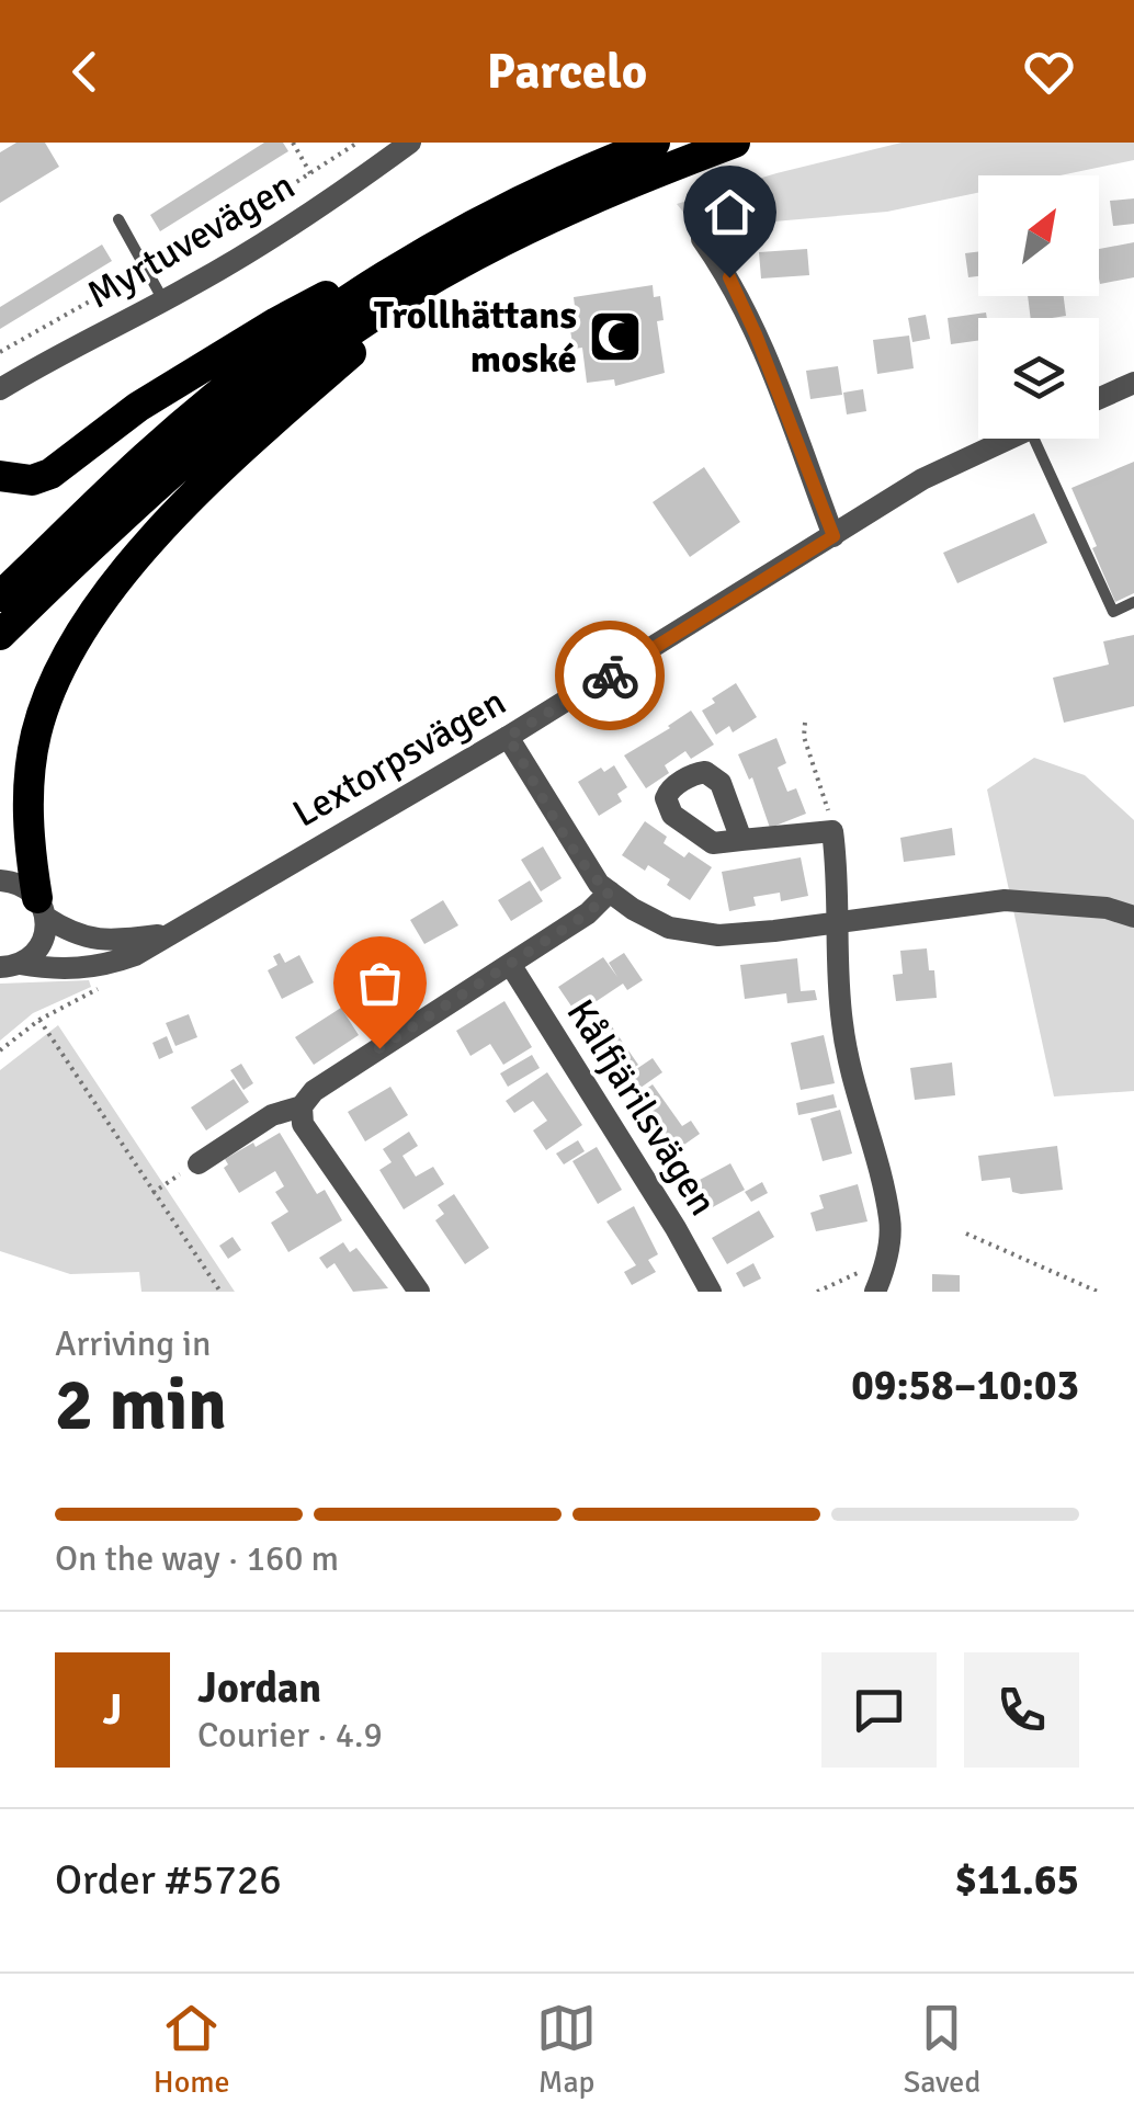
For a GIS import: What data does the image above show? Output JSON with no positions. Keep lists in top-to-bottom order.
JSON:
{
  "streets": {
    "street": ["Myrtuvevägen", "Lextorpsvägen", "Kålfjärilsvägen"]
  },
  "places": {
    "mosque": ["Trollhättans moské"]
  },
  "north": "top right",
  "page": {
    "header": "Parcelo",
    "heading": ["2 min", "Arriving in", "09:58–10:03"],
    "panel": [
      "Jordan",
      "Courier · 4.9",
      "Order #5726",
      "$11.65"
    ],
    "bar": "On the way · 160 m",
    "round": "J",
    "tabs": ["Home", "Map", "Saved"]
  }
}
